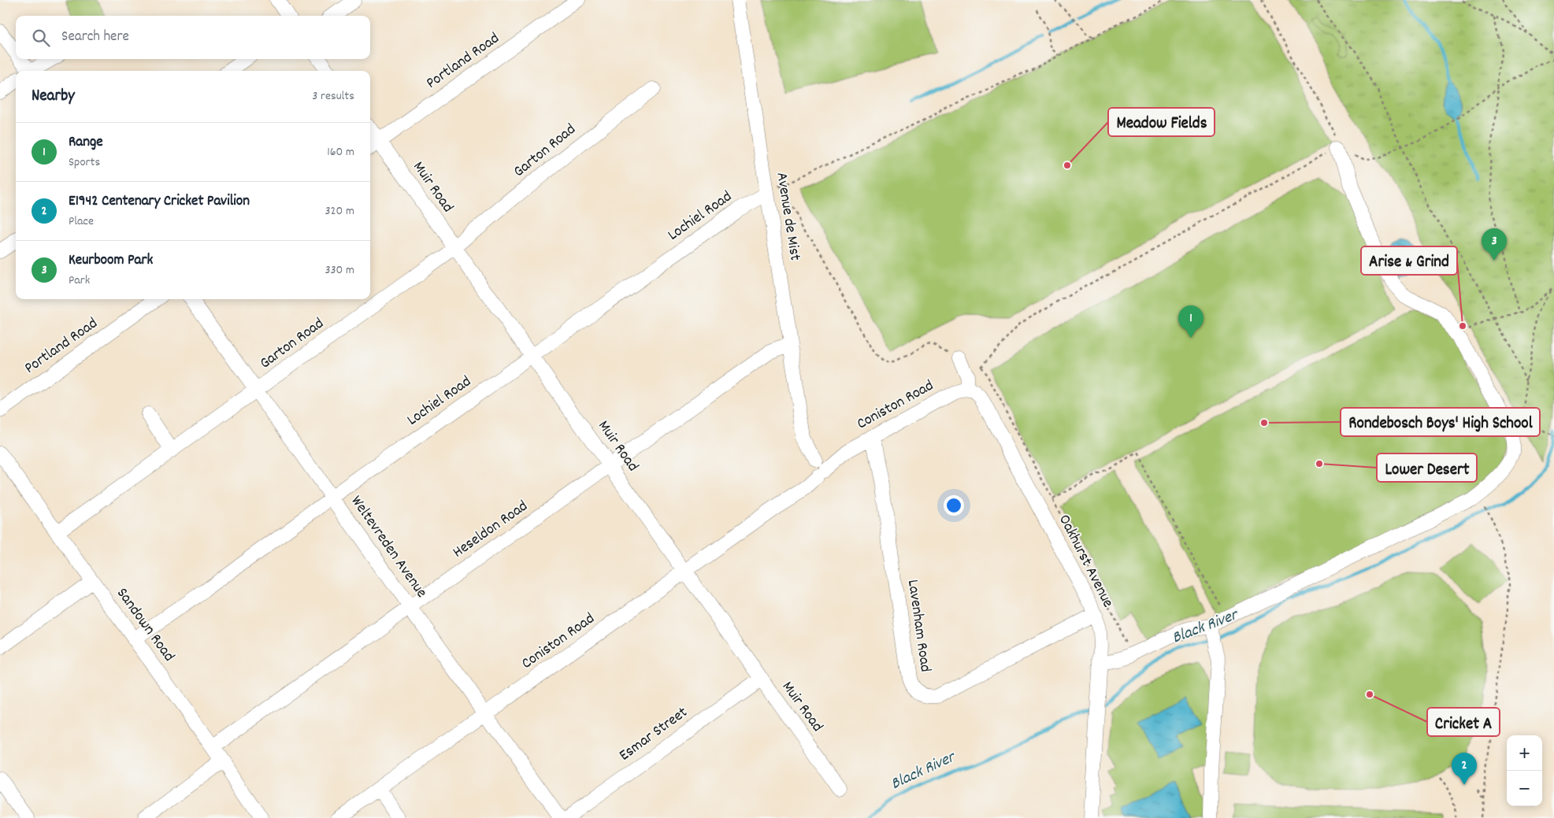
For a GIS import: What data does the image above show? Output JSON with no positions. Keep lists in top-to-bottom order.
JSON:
{
  "streets": {
    "street": [
      "Portland Road",
      "Garton Road",
      "Muir Road",
      "Lochiel Road",
      "Avenue de Mist",
      "Coniston Road",
      "Heseldon Road",
      "Weltevreden Avenue",
      "Oakhurst Avenue",
      "Sandown Road",
      "Lavenham Road",
      "Esmar Street"
    ]
  },
  "crossings": [
    ["Portland Road", "Muir Road"],
    ["Garton Road", "Muir Road"],
    ["Garton Road", "Weltevreden Avenue"],
    ["Garton Road", "Sandown Road"],
    ["Muir Road", "Lochiel Road"],
    ["Muir Road", "Coniston Road"],
    ["Muir Road", "Heseldon Road"],
    ["Muir Road", "Esmar Street"],
    ["Lochiel Road", "Avenue de Mist"],
    ["Lochiel Road", "Weltevreden Avenue"],
    ["Lochiel Road", "Sandown Road"],
    ["Avenue de Mist", "Coniston Road"],
    ["Avenue de Mist", "Heseldon Road"],
    ["Coniston Road", "Weltevreden Avenue"],
    ["Coniston Road", "Oakhurst Avenue"],
    ["Coniston Road", "Lavenham Road"],
    ["Heseldon Road", "Weltevreden Avenue"],
    ["Heseldon Road", "Sandown Road"],
    ["Oakhurst Avenue", "Lavenham Road"]
  ],
  "water": ["Black River"],
  "places": [
    "Meadow Fields",
    "Arise & Grind",
    "Rondebosch Boys' High School",
    "Lower Desert",
    "Cricket A"
  ],
  "page": {
    "search": "Search here",
    "heading": ["Nearby", "3 results"],
    "list": [
      {
        "mark": "1",
        "name": "Range",
        "note": "Sports",
        "value": "160 m"
      },
      {
        "mark": "2",
        "name": "E1942 Centenary Cricket Pavilion",
        "note": "Place",
        "value": "320 m"
      },
      {
        "mark": "3",
        "name": "Keurboom Park",
        "note": "Park",
        "value": "330 m"
      }
    ],
    "pins": ["3", "1", "2"],
    "map_buttons": ["+", "−"]
  }
}
